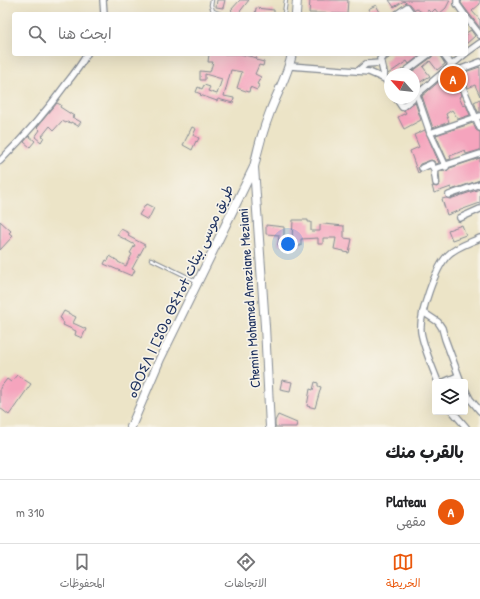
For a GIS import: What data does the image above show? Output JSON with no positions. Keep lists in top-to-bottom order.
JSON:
{
  "streets": {
    "main road": ["ⴰⴱⵔⵉⴷ ⵏ ⵎⵓⵙⴰ ⴱⵉⵜⴰⵜ طريق موسى بيتات", "Chemin Mohamed Ameziane Meziani"]
  },
  "crossings": [
    ["ⴰⴱⵔⵉⴷ ⵏ ⵎⵓⵙⴰ ⴱⵉⵜⴰⵜ طريق موسى بيتات", "Chemin Mohamed Ameziane Meziani"]
  ],
  "north": "top left",
  "page": {
    "search": "ابحث هنا",
    "pins": "A",
    "heading": "بالقرب منك",
    "list": [
      {
        "mark": "A",
        "name": "Plateau",
        "note": "مقهى",
        "value": "310 m"
      }
    ],
    "nav": ["الخريطة", "الاتجاهات", "المحفوظات"]
  }
}
